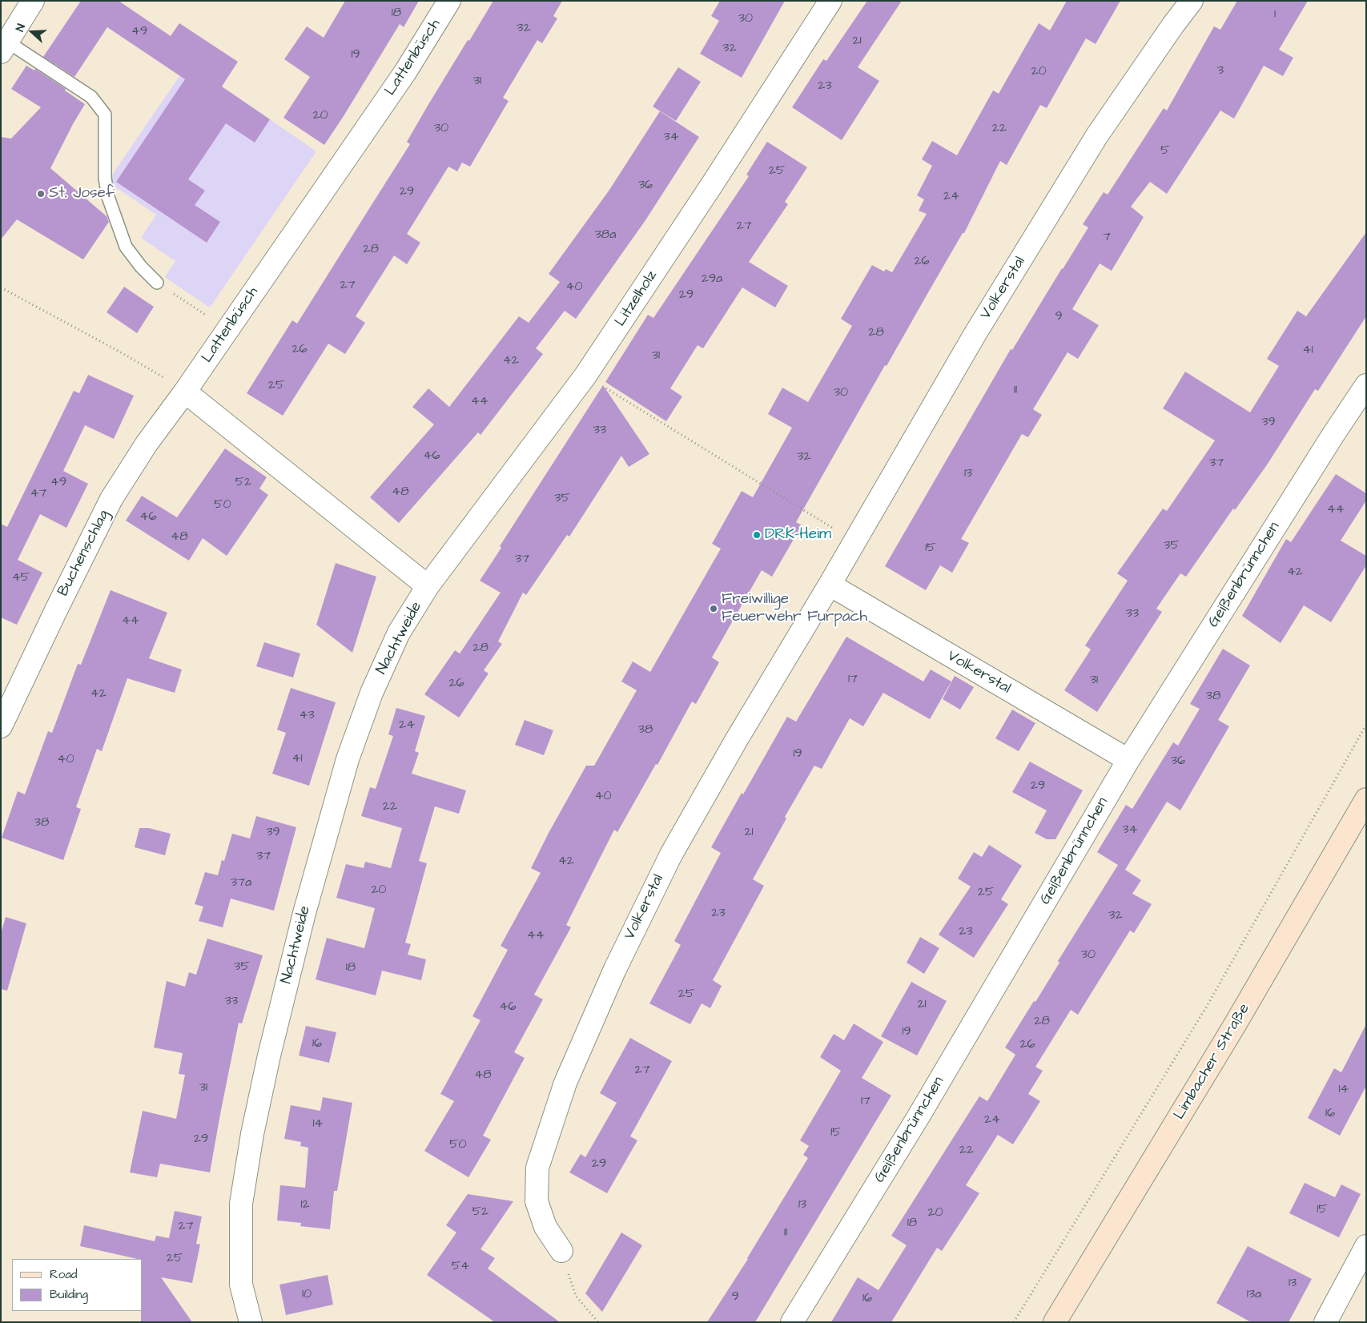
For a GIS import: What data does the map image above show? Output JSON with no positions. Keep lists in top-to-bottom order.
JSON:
{
  "streets": {
    "main road": ["Limbacher Straße"],
    "street": [
      "Lattenbüsch",
      "Volkerstal",
      "Litzelholz",
      "Buchenschlag",
      "Geißenbrünnchen",
      "Nachtweide"
    ]
  },
  "crossings": [
    ["Lattenbüsch", "Buchenschlag"],
    ["Volkerstal", "Geißenbrünnchen"],
    ["Litzelholz", "Nachtweide"]
  ],
  "places": ["St. Josef", "DRK-Heim", "Freiwillige Feuerwehr Furpach"],
  "house_numbers": [
    "18",
    "1",
    "30",
    "32",
    "49",
    "21",
    "32",
    "19",
    "3",
    "20",
    "31",
    "23",
    "20",
    "30",
    "22",
    "34",
    "5",
    "25",
    "36",
    "29",
    "24",
    "27",
    "38a",
    "7",
    "28",
    "26",
    "29a",
    "27",
    "40",
    "29",
    "9",
    "28",
    "26",
    "41",
    "31",
    "42",
    "25",
    "11",
    "30",
    "44",
    "39",
    "33",
    "46",
    "32",
    "37",
    "13",
    "49",
    "52",
    "48",
    "47",
    "35",
    "50",
    "44",
    "46",
    "48",
    "35",
    "15",
    "37",
    "42",
    "45",
    "33",
    "44",
    "28",
    "17",
    "31",
    "26",
    "42",
    "38",
    "43",
    "24",
    "38",
    "19",
    "41",
    "40",
    "36",
    "29",
    "40",
    "22",
    "38",
    "34",
    "39",
    "21",
    "37",
    "42",
    "37a",
    "20",
    "25",
    "23",
    "32",
    "23",
    "44",
    "30",
    "35",
    "18",
    "25",
    "33",
    "21",
    "46",
    "28",
    "19",
    "16",
    "26",
    "27",
    "48",
    "31",
    "14",
    "17",
    "16",
    "24",
    "14",
    "15",
    "29",
    "50",
    "22",
    "29",
    "12",
    "13",
    "15",
    "52",
    "20",
    "18",
    "27",
    "11",
    "25",
    "54",
    "13",
    "10",
    "13a",
    "9",
    "16"
  ],
  "legend": ["Road", "Building"],
  "north": "left"
}
